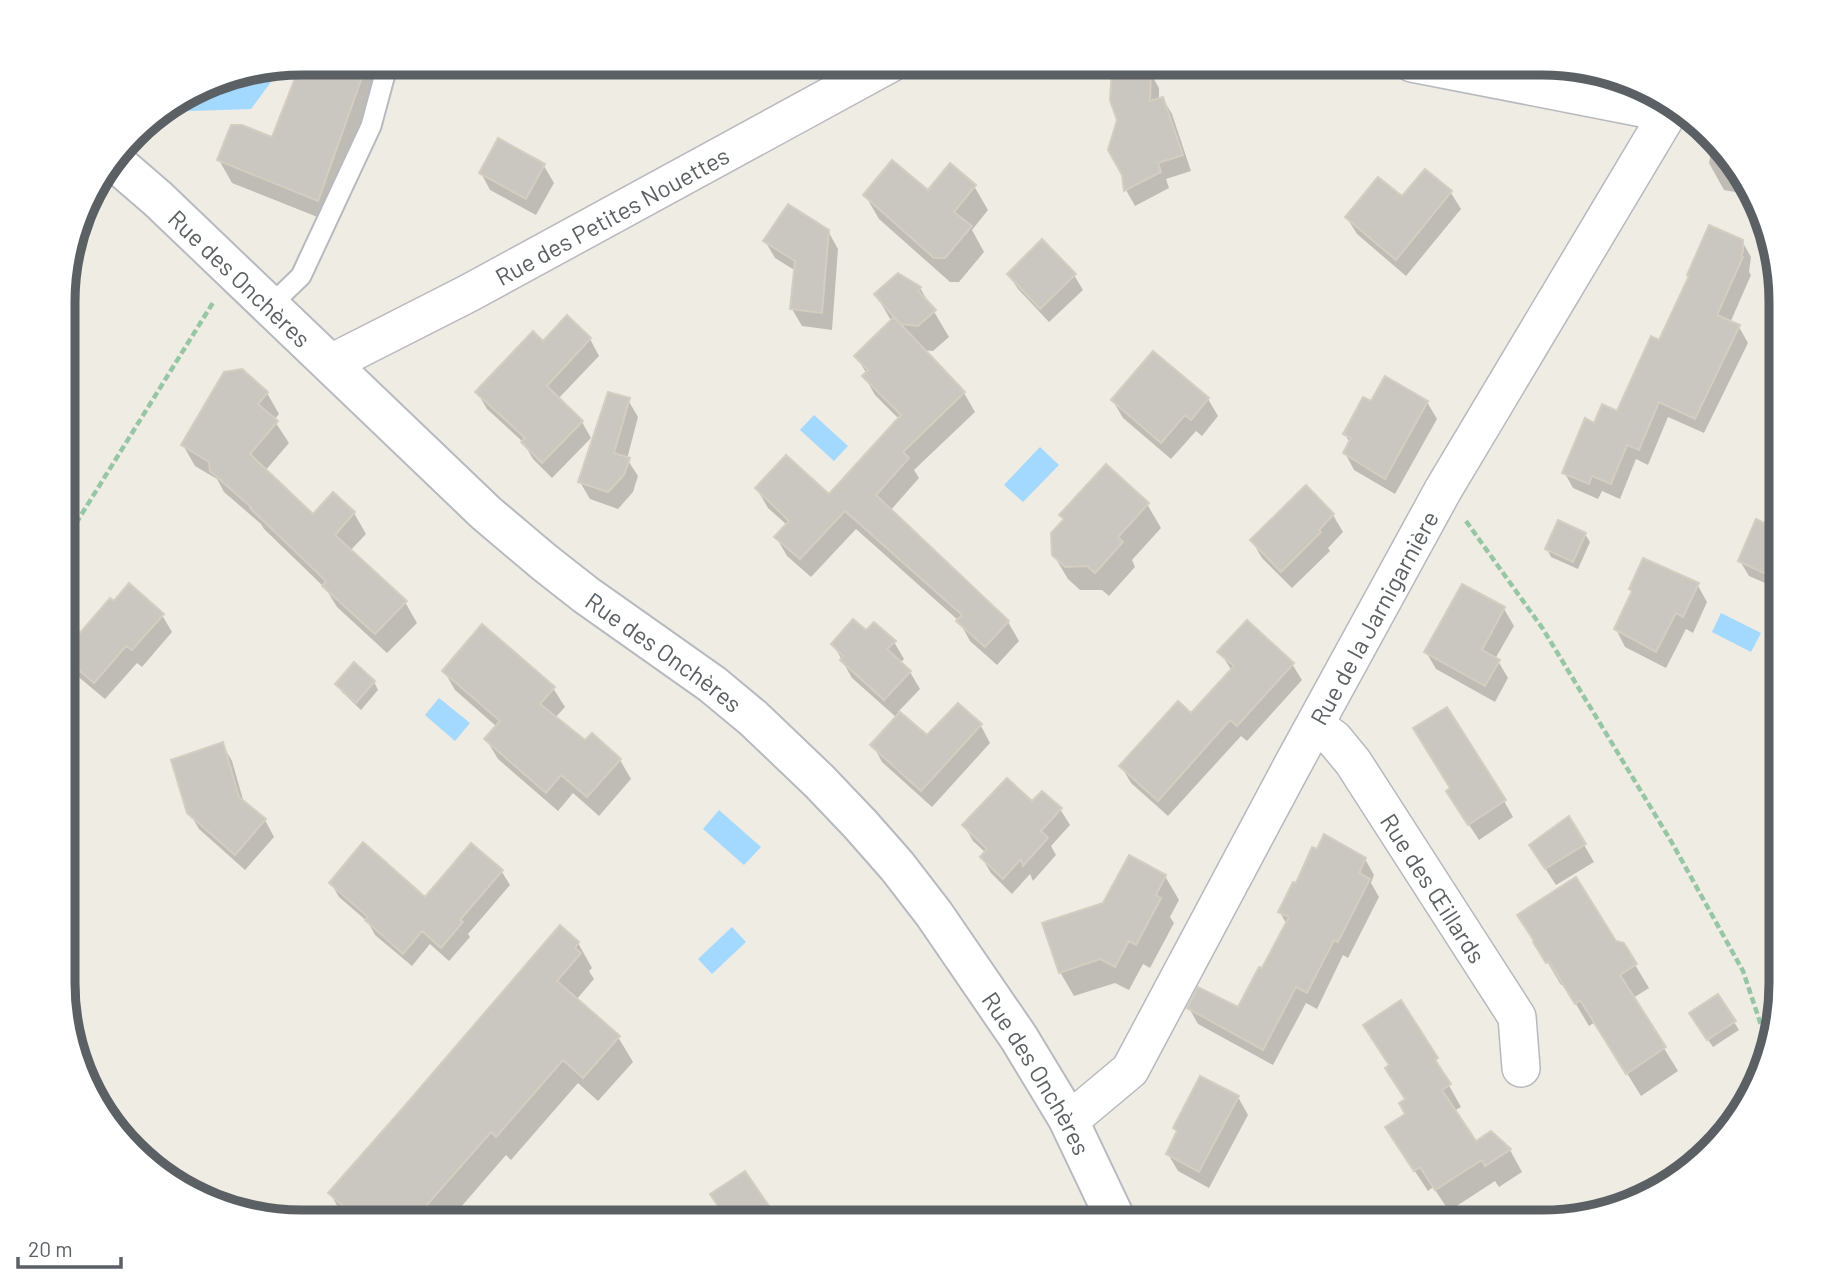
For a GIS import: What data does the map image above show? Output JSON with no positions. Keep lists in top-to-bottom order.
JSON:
{
  "streets": {
    "street": [
      "Rue des Petites Nouettes",
      "Rue des Onchères",
      "Rue de la Jarnigarnière",
      "Rue des Œillards"
    ]
  },
  "crossings": [
    ["Rue des Petites Nouettes", "Rue des Onchères"],
    ["Rue des Onchères", "Rue de la Jarnigarnière"],
    ["Rue de la Jarnigarnière", "Rue des Œillards"]
  ],
  "scale_bar": "20 m"
}
